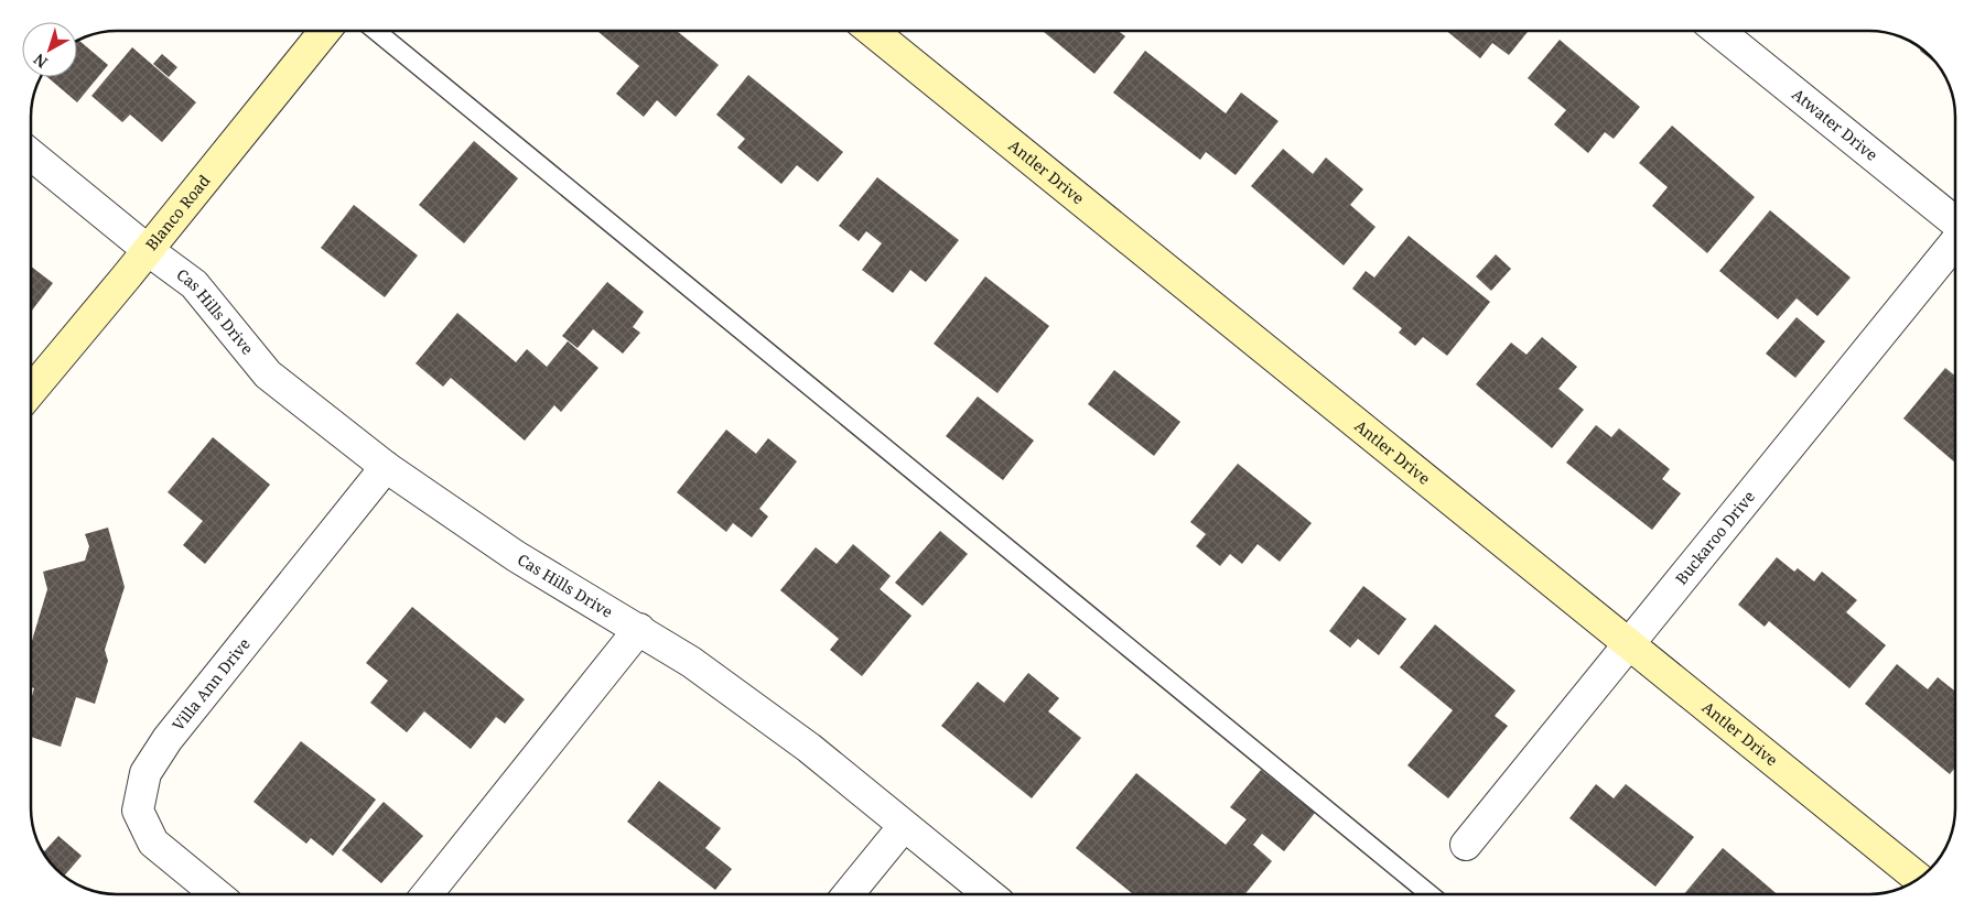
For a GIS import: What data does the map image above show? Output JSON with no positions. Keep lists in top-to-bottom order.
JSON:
{
  "streets": {
    "street": [
      "Atwater Drive",
      "Antler Drive",
      "Blanco Road",
      "Cas Hills Drive",
      "Buckaroo Drive",
      "Villa Ann Drive"
    ]
  },
  "crossings": [
    ["Antler Drive", "Buckaroo Drive"],
    ["Blanco Road", "Cas Hills Drive"],
    ["Cas Hills Drive", "Villa Ann Drive"]
  ],
  "north": "bottom left"
}
